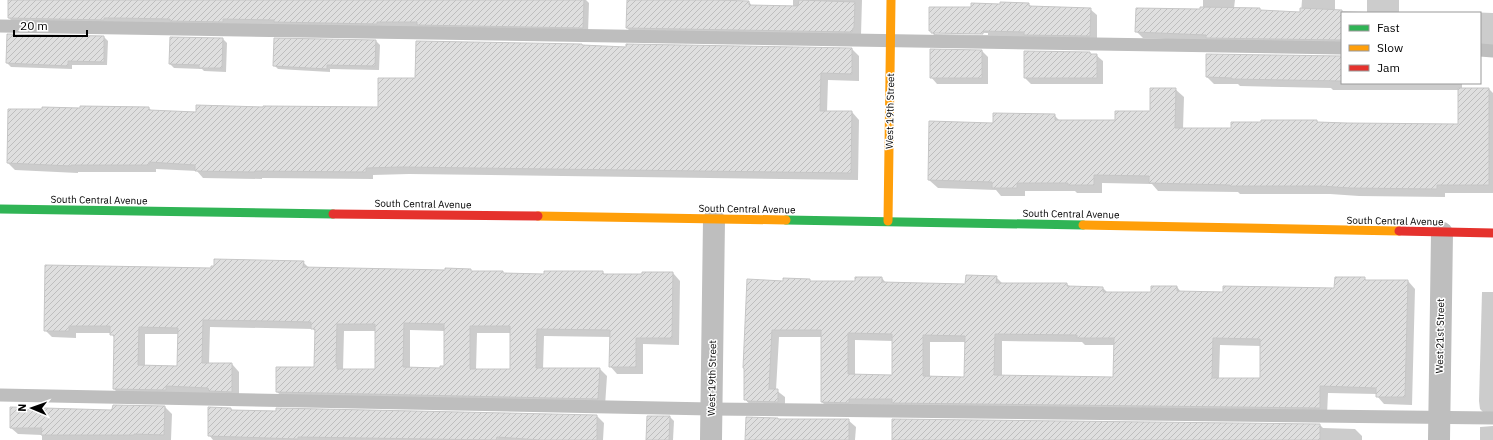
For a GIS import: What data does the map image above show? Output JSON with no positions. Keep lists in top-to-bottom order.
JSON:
{
  "streets": {
    "main road": ["West 19th Street", "South Central Avenue"],
    "street": ["West 21st Street"]
  },
  "crossings": [
    ["West 19th Street", "South Central Avenue"],
    ["South Central Avenue", "West 21st Street"]
  ],
  "legend": ["Fast", "Slow", "Jam"],
  "scale_bar": "20 m",
  "north": "left"
}
